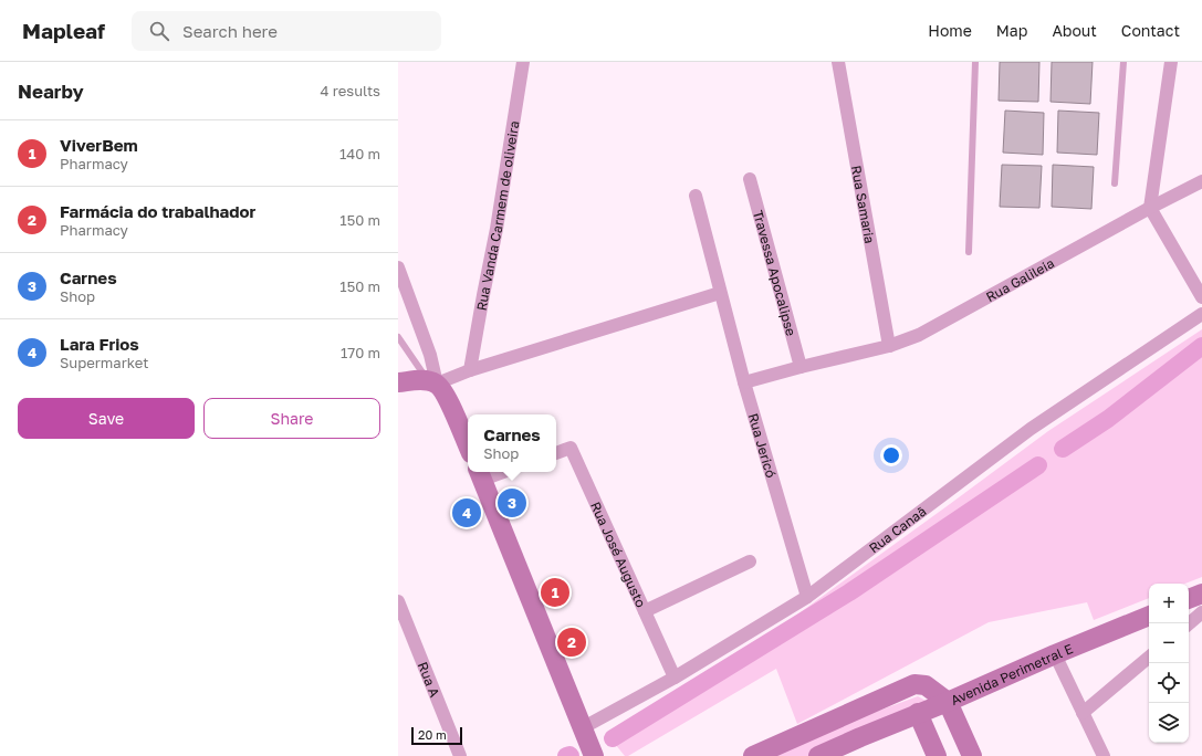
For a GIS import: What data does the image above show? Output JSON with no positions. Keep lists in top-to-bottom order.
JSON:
{
  "streets": {
    "street": [
      "Rua Samaria",
      "Rua Vanda Carmem de oliveira",
      "Travessa Apocalipse",
      "Rua Galileia",
      "Rua Jericó",
      "Rua Canaã",
      "Rua José Augusto",
      "Avenida Perimetral E",
      "Rua A"
    ]
  },
  "crossings": [
    ["Rua Samaria", "Rua Galileia"],
    ["Travessa Apocalipse", "Rua Galileia"],
    ["Rua Galileia", "Rua Jericó"],
    ["Rua Jericó", "Rua Canaã"],
    ["Rua Canaã", "Rua José Augusto"]
  ],
  "scale_bar": "20 m",
  "page": {
    "header": "Mapleaf",
    "search": "Search here",
    "nav": [
      "Home",
      "Map",
      "About",
      "Contact"
    ],
    "heading": ["Nearby", "4 results"],
    "list": [
      {
        "mark": "1",
        "name": "ViverBem",
        "note": "Pharmacy",
        "value": "140 m"
      },
      {
        "mark": "2",
        "name": "Farmácia do trabalhador",
        "note": "Pharmacy",
        "value": "150 m"
      },
      {
        "mark": "3",
        "name": "Carnes",
        "note": "Shop",
        "value": "150 m"
      },
      {
        "mark": "4",
        "name": "Lara Frios",
        "note": "Supermarket",
        "value": "170 m"
      }
    ],
    "buttons": ["Save", "Share"],
    "popup": ["Carnes", "Shop"],
    "pins": [
      "3",
      "4",
      "1",
      "2"
    ],
    "map_buttons": ["+", "−"],
    "scale": "20 m"
  }
}
